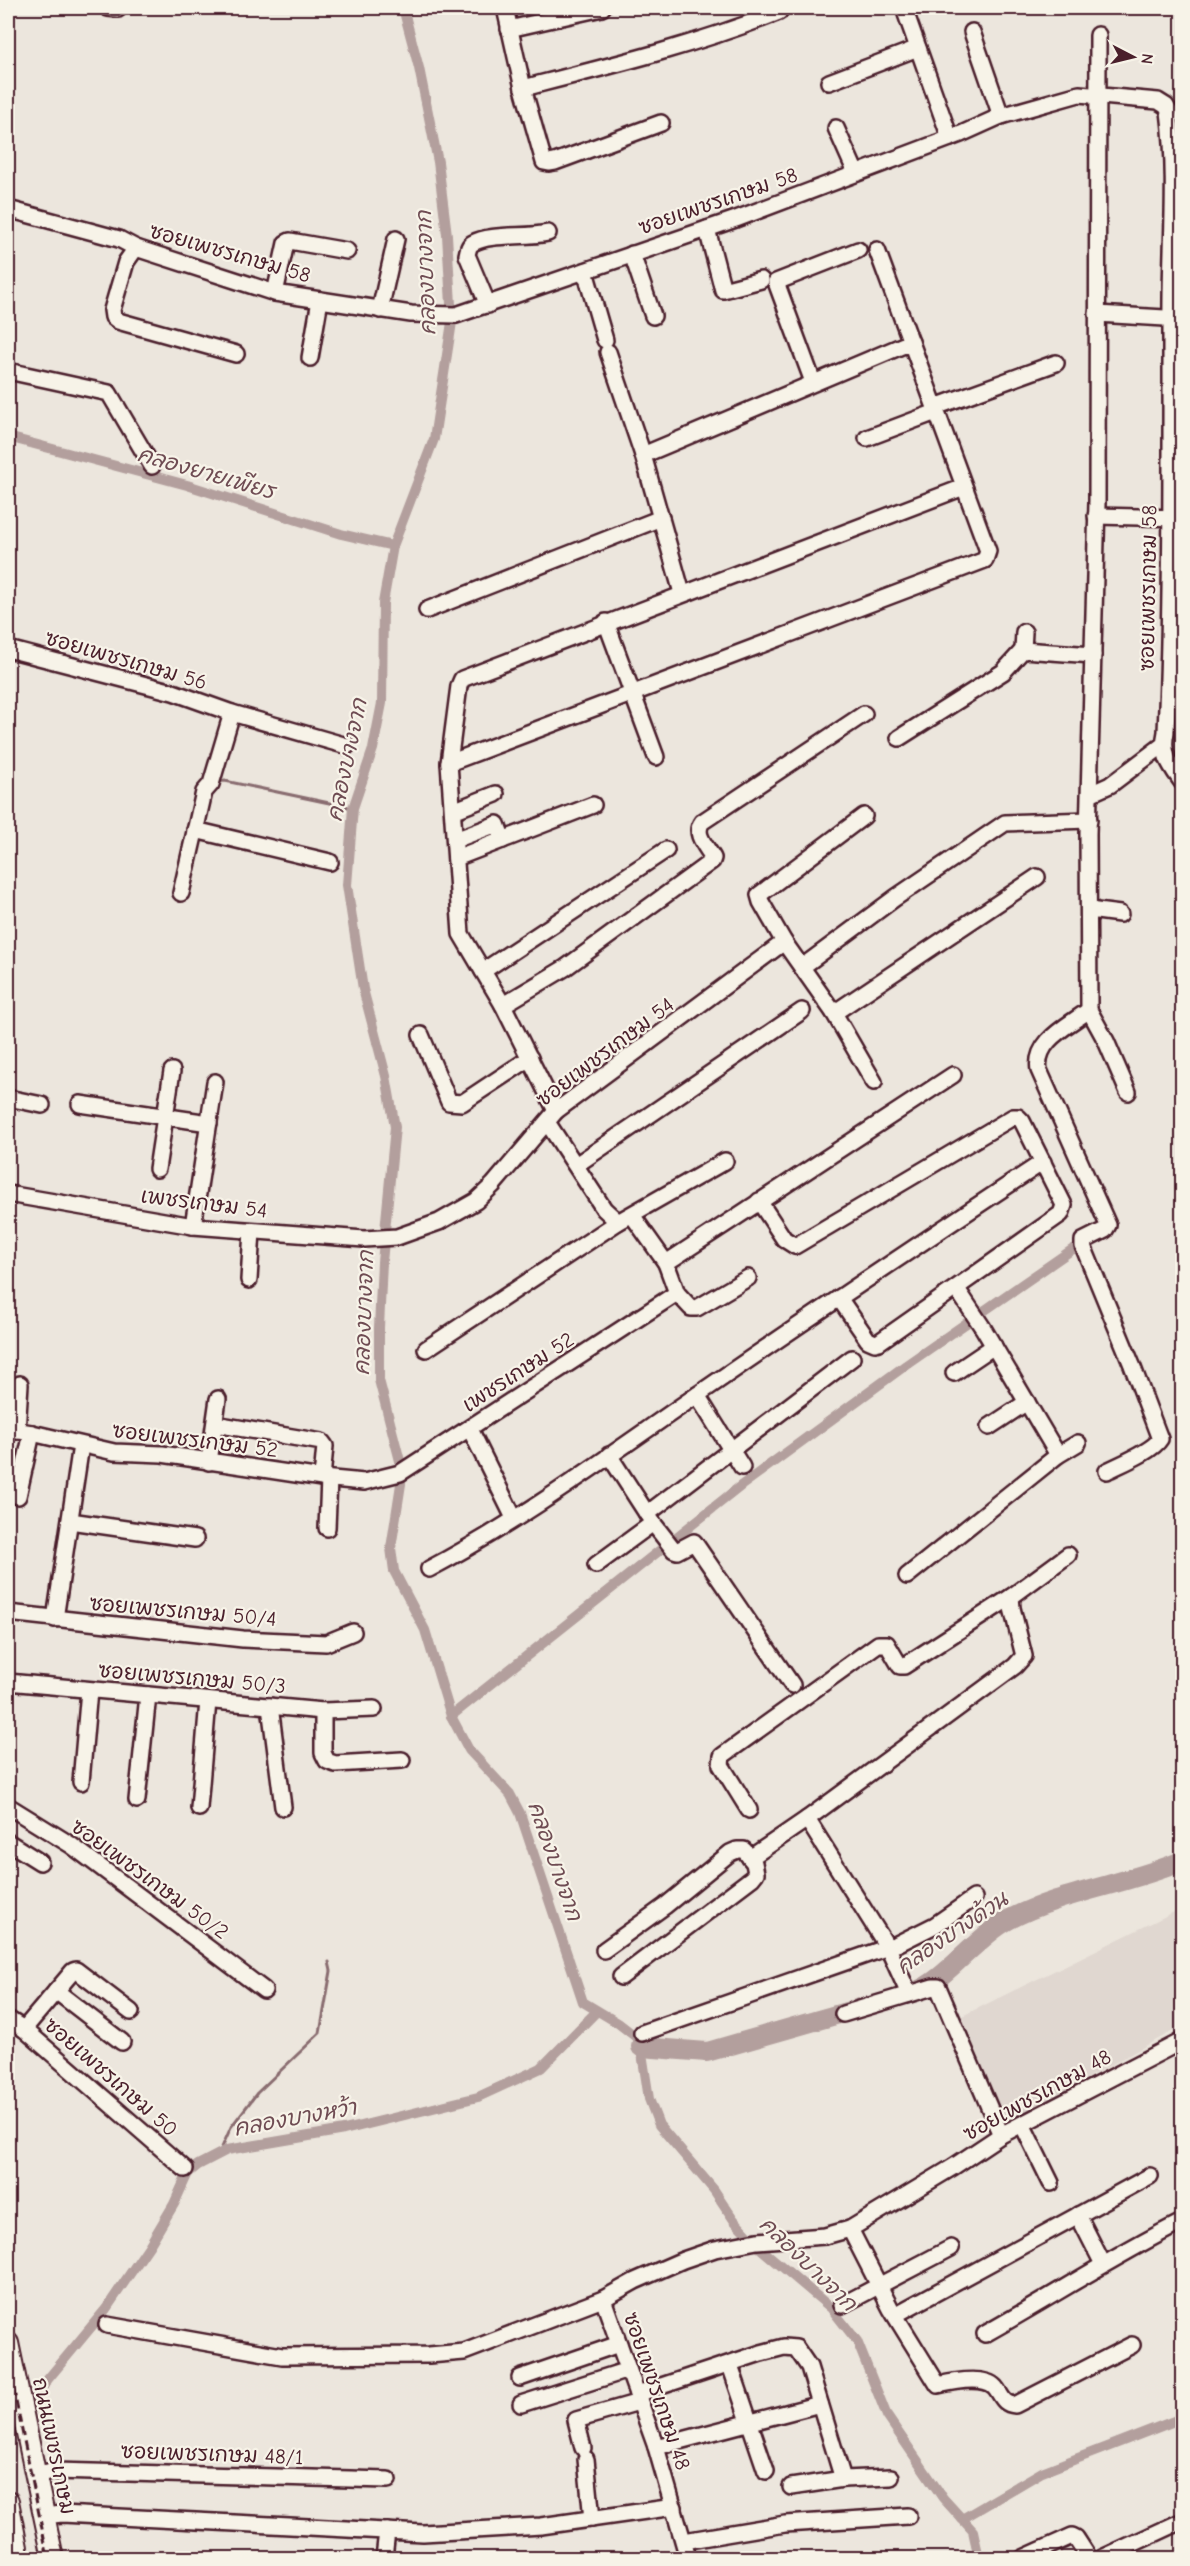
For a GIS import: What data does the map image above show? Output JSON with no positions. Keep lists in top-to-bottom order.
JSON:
{
  "streets": {
    "main road": ["ถนนเพชรเกษม"],
    "street": [
      "ซอยเพชรเกษม 58",
      "ซอยเพชรเกษม 56",
      "ซอยเพชรเกษม 54",
      "เพชรเกษม 54",
      "เพชรเกษม 52",
      "ซอยเพชรเกษม 52",
      "ซอยเพชรเกษม 50/4",
      "ซอยเพชรเกษม 50/3",
      "ซอยเพชรเกษม 50/2",
      "ซอยเพชรเกษม 50",
      "ซอยเพชรเกษม 48",
      "ซอยเพชรเกษม 48/1"
    ]
  },
  "crossings": [
    ["ซอยเพชรเกษม 54", "เพชรเกษม 54"],
    ["เพชรเกษม 52", "ซอยเพชรเกษม 52"],
    ["ถนนเพชรเกษม", "ซอยเพชรเกษม 48/1"]
  ],
  "water": [
    "คลองบางจาก",
    "คลองยายเพียร",
    "คลองบางด้วน",
    "คลองบางหว้า"
  ],
  "north": "right"
}
